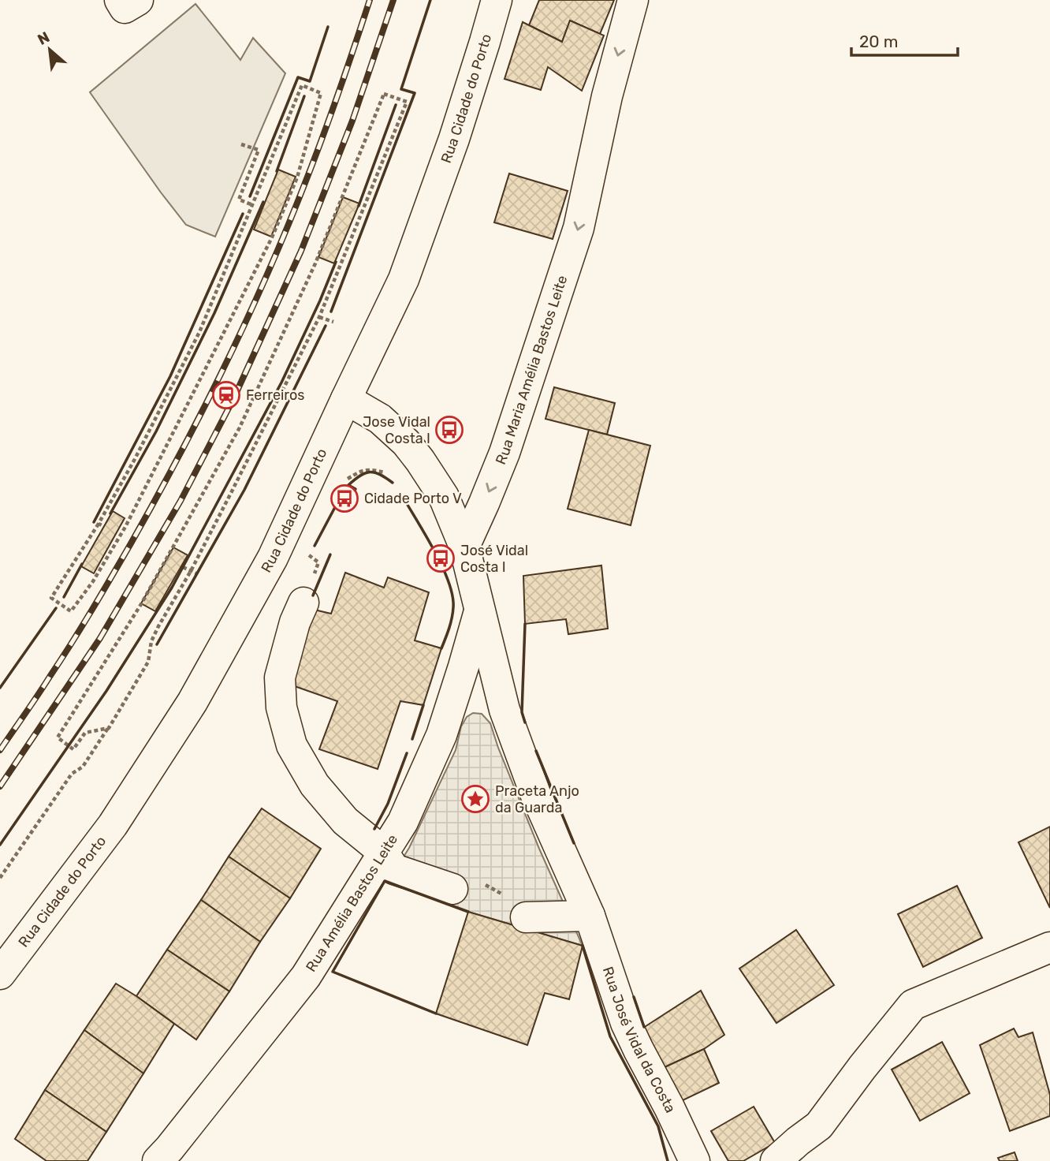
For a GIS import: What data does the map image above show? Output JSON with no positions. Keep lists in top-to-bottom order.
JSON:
{
  "streets": {
    "street": [
      "Rua Cidade do Porto",
      "Rua Maria Amélia Bastos Leite",
      "Rua Amélia Bastos Leite",
      "Rua José Vidal da Costa"
    ]
  },
  "one_way": ["Rua Maria Amélia Bastos Leite"],
  "places": {
    "station": ["Ferreiros"],
    "bus stop": ["Jose Vidal Costa I", "Cidade Porto V", "José Vidal Costa I"],
    "place": ["Praceta Anjo da Guarda"]
  },
  "scale_bar": "20 m",
  "north": "top left"
}
